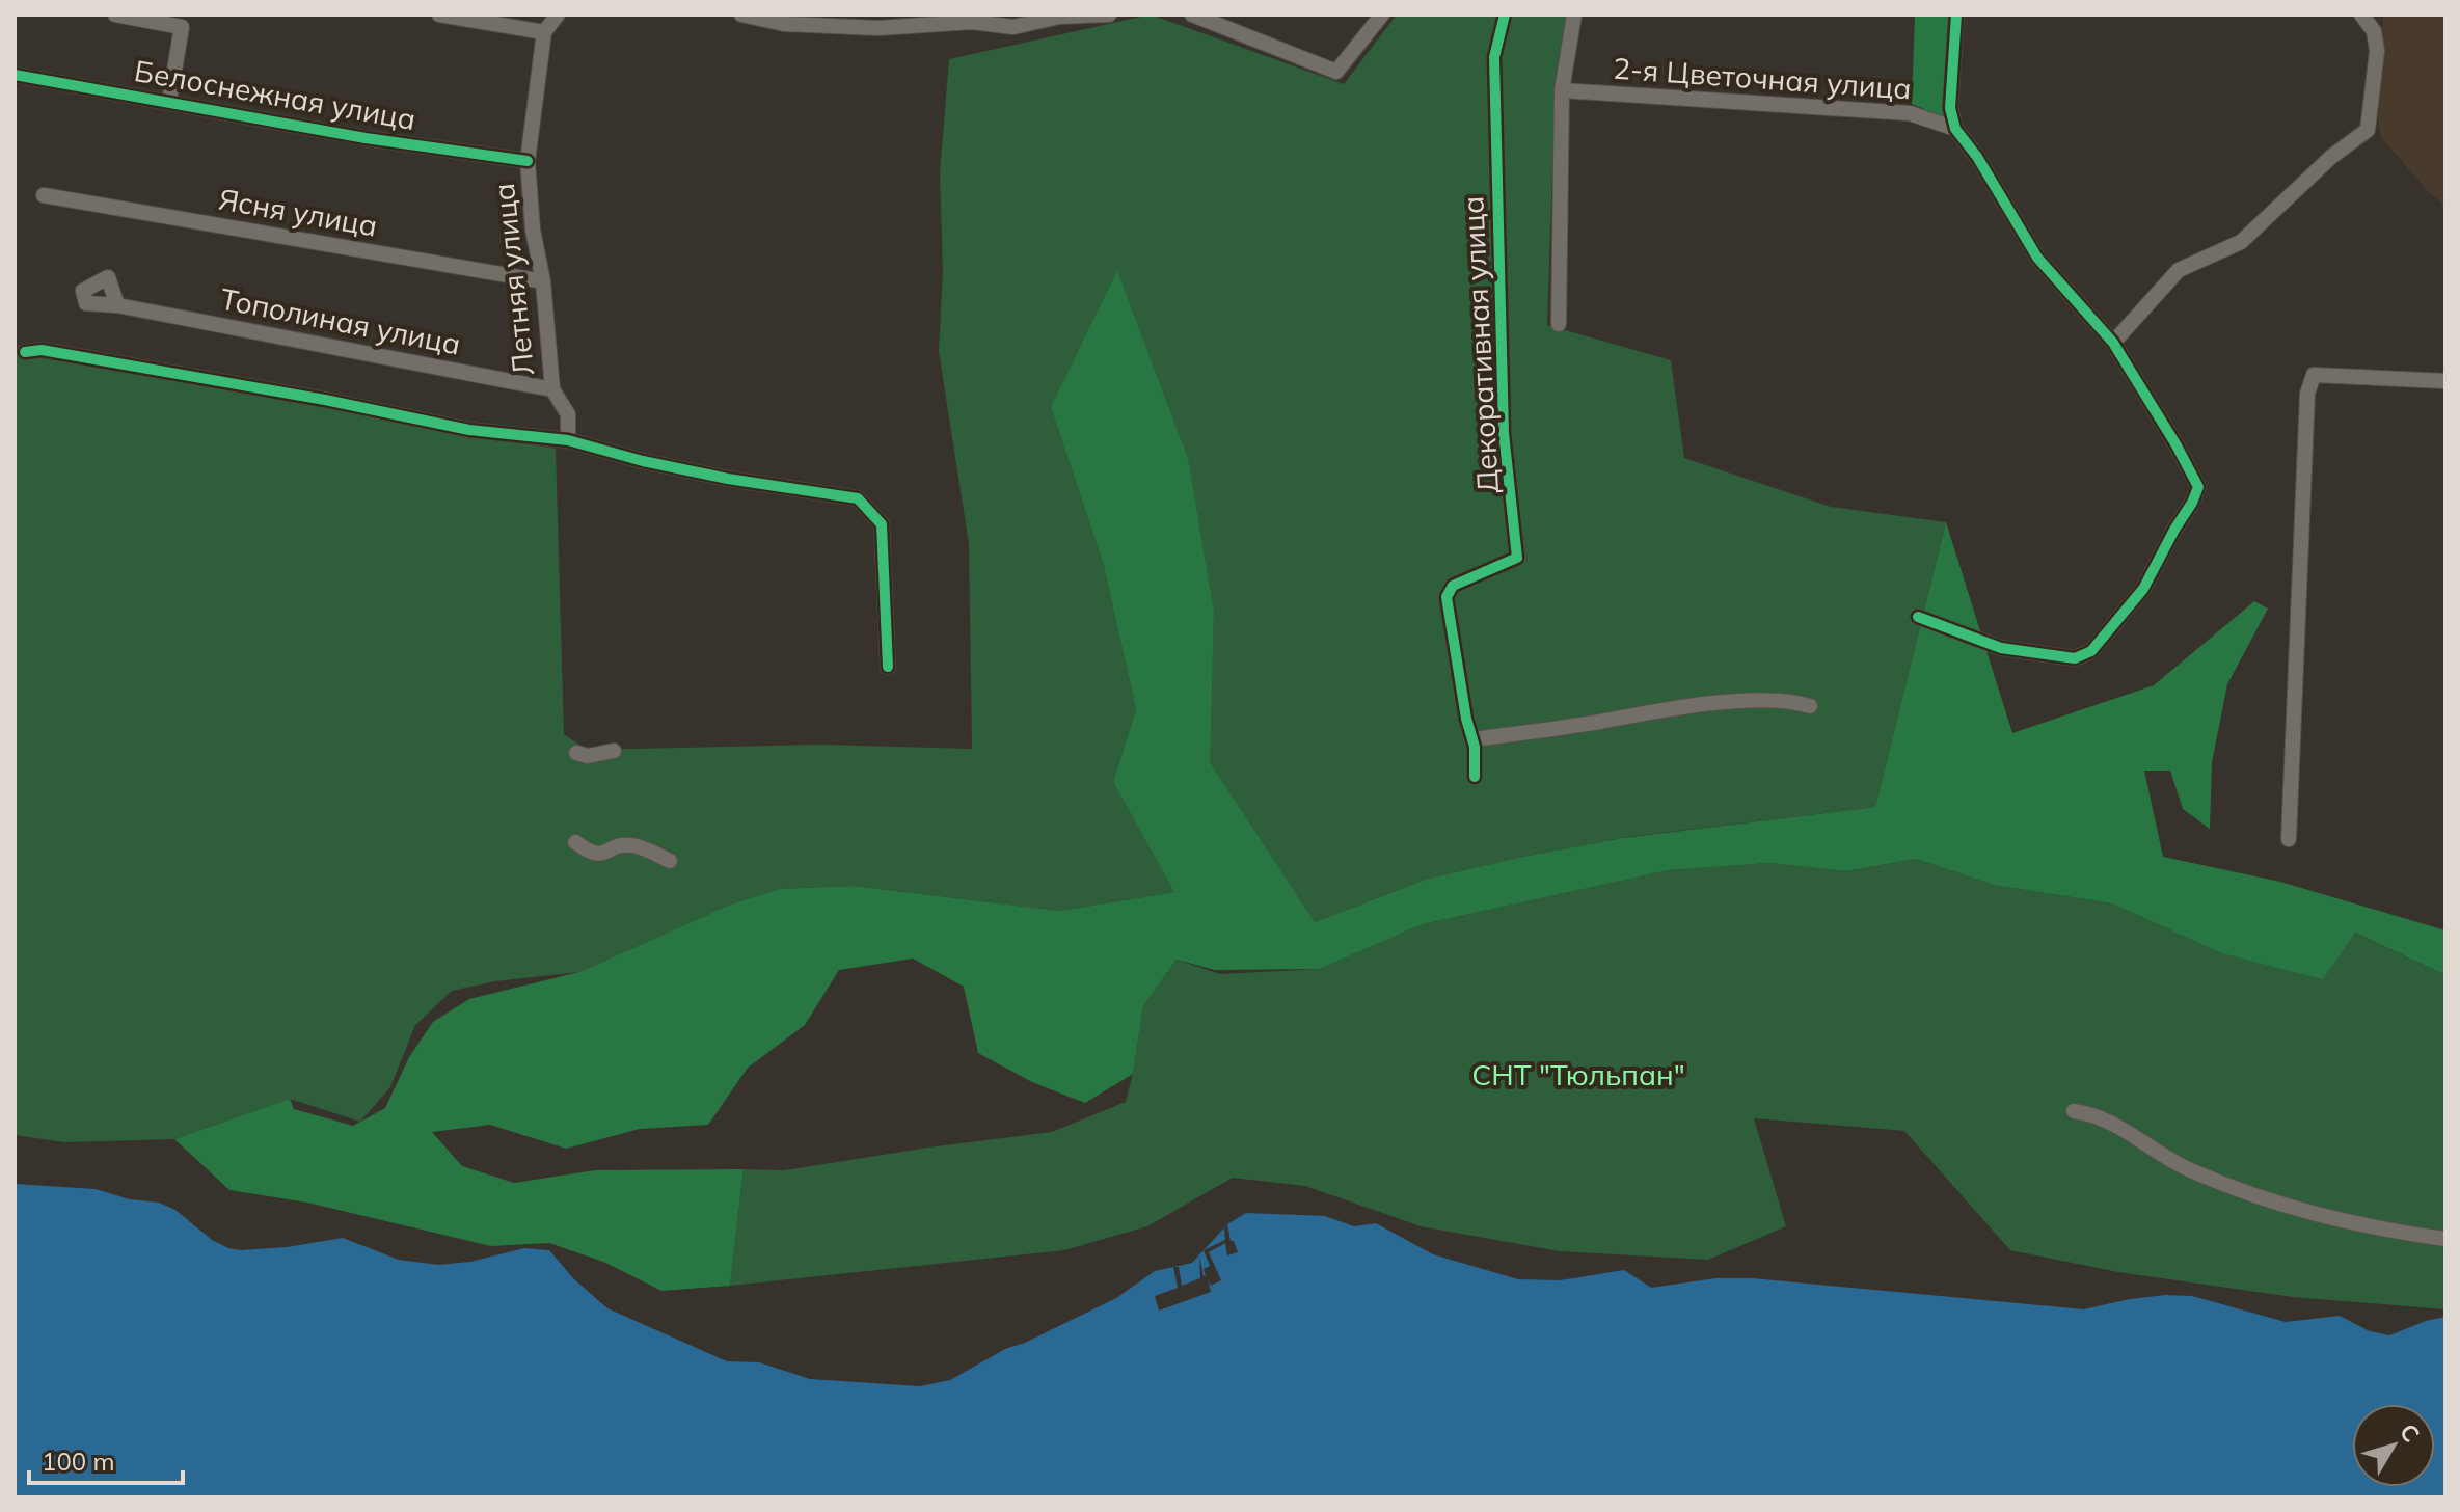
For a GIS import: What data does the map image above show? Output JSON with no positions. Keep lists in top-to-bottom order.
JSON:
{
  "streets": {
    "street": [
      "2-я Цветочная улица",
      "Белоснежная улица",
      "Ясня улица",
      "Летняя улица",
      "Тополиная улица",
      "Декоративная улица"
    ]
  },
  "crossings": [
    ["Белоснежная улица", "Летняя улица"],
    ["Ясня улица", "Летняя улица"],
    ["Летняя улица", "Тополиная улица"]
  ],
  "parks": ["СНТ \"Тюльпан\""],
  "scale_bar": "100 m",
  "north": "top right"
}
